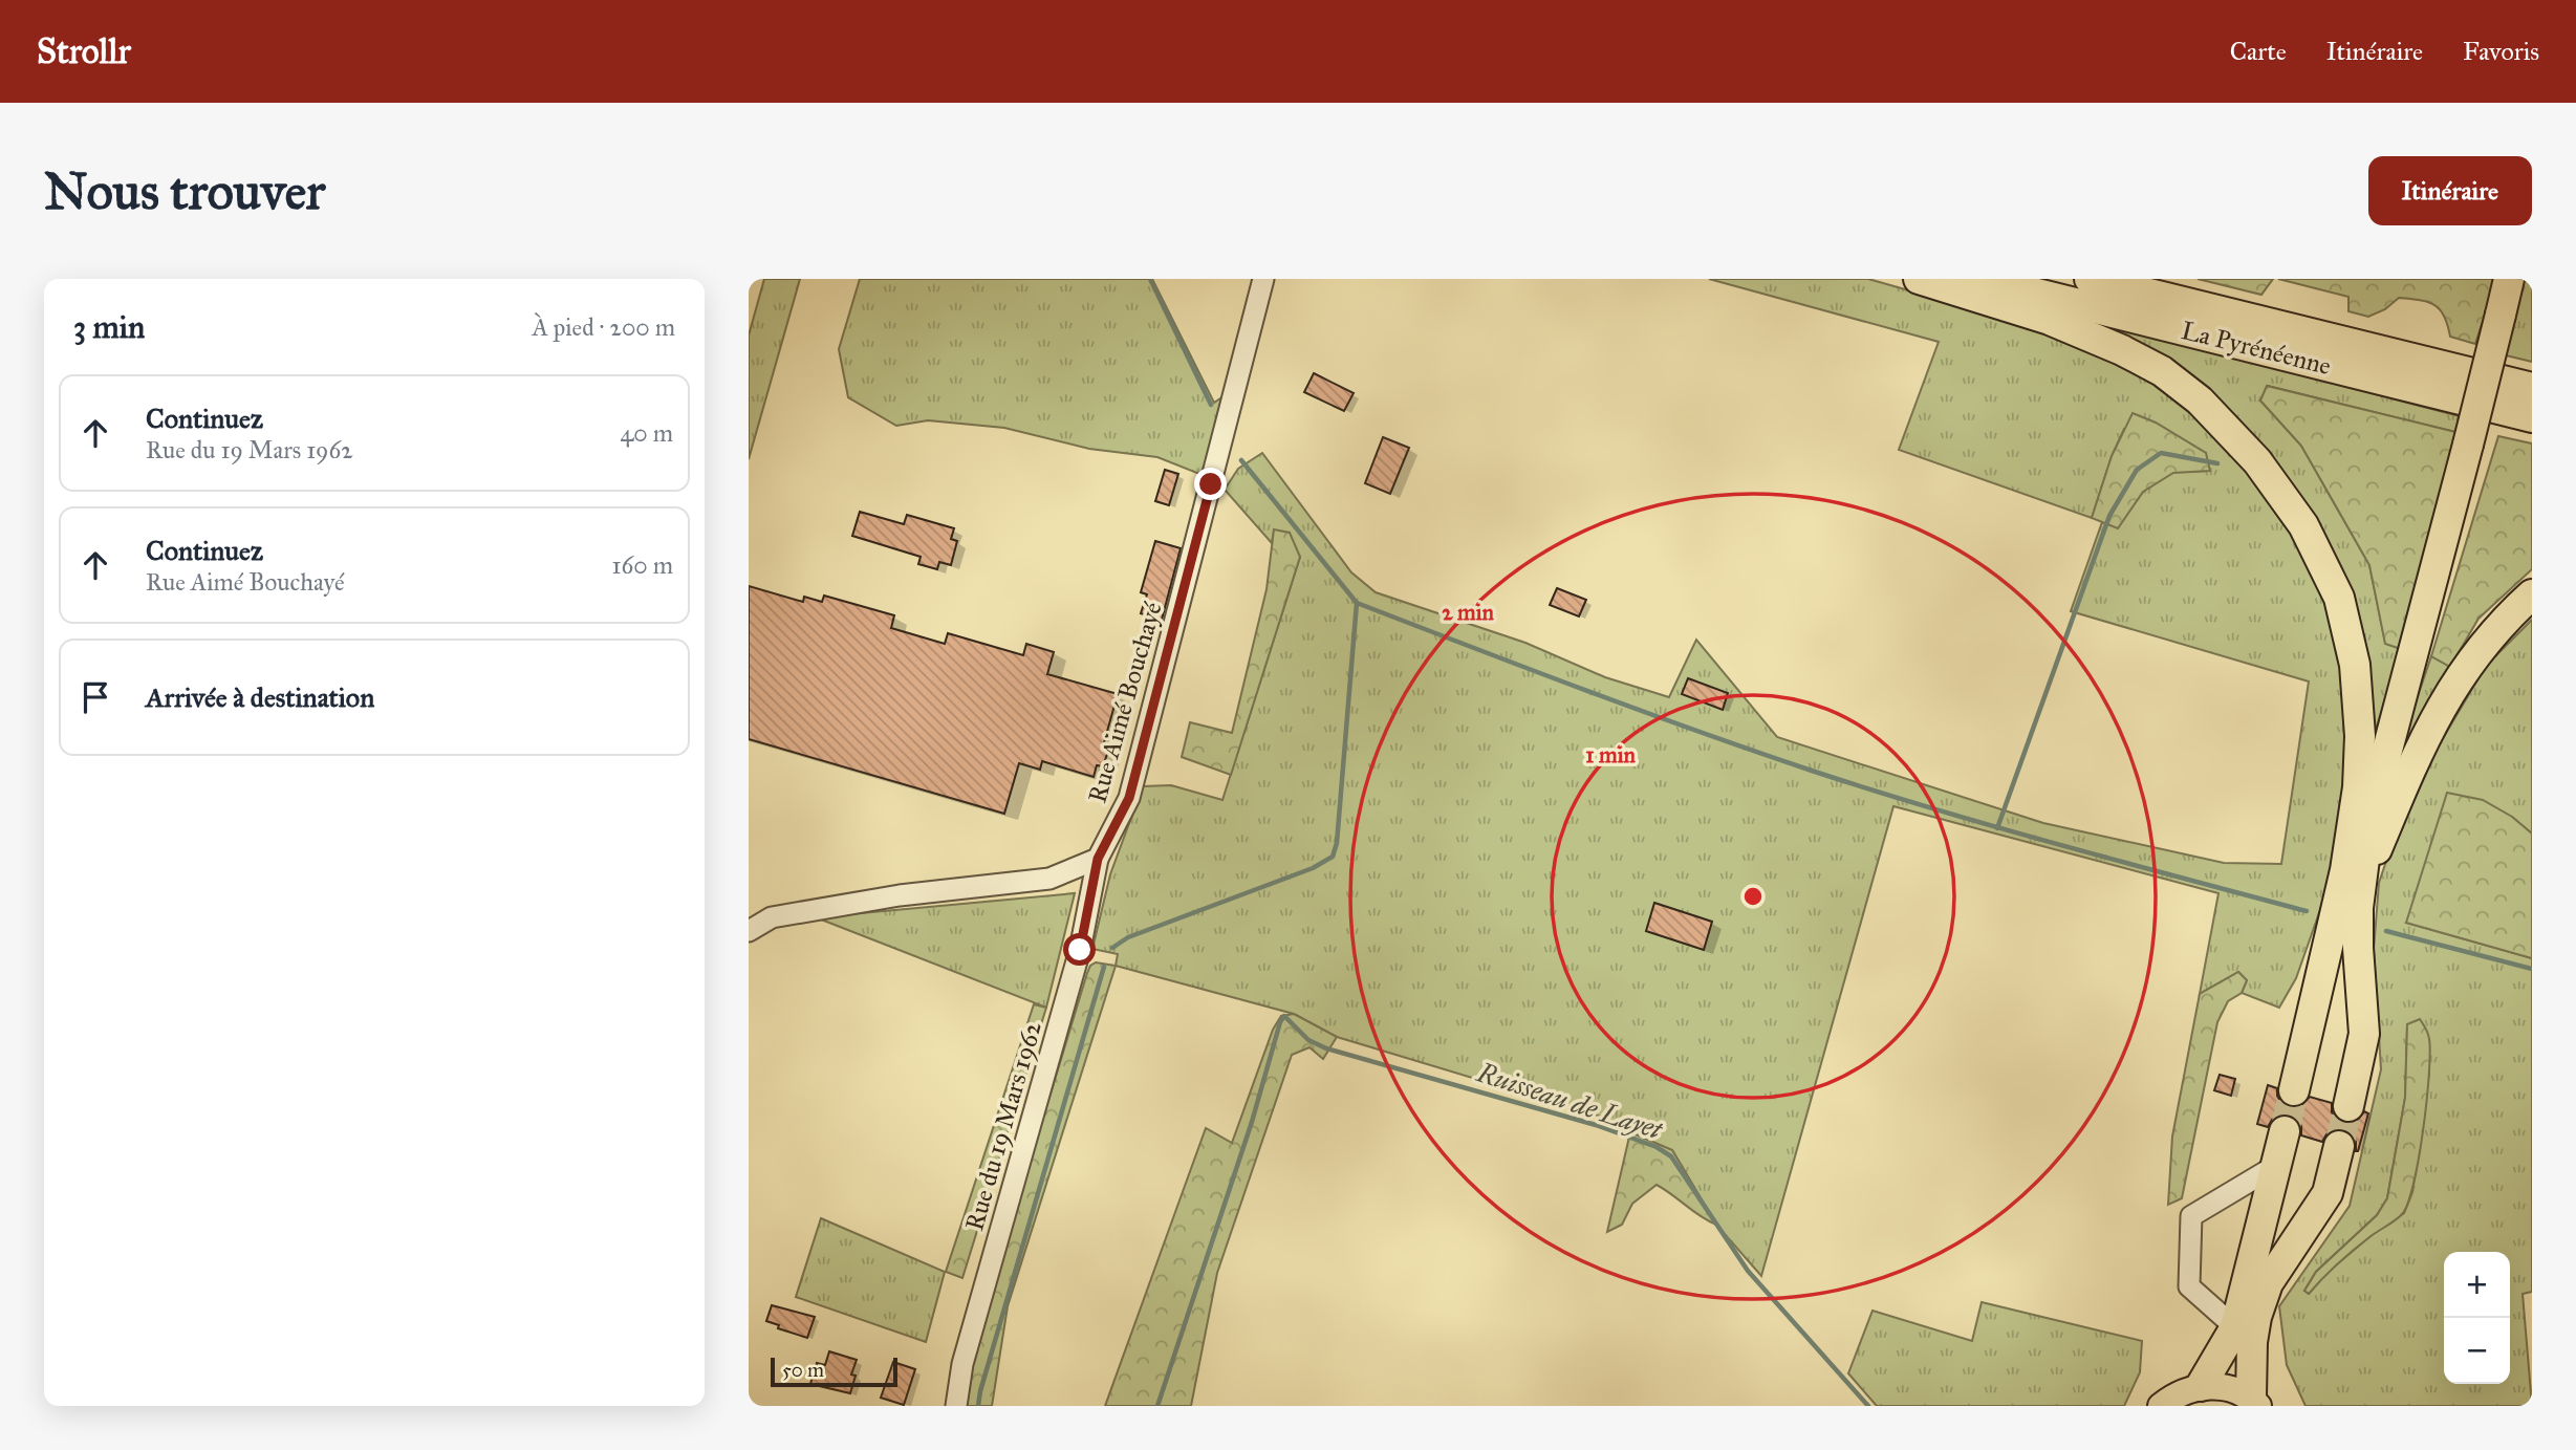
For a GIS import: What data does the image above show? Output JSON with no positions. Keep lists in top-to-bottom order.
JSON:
{
  "streets": {
    "highway": ["La Pyrénéenne"],
    "street": ["Rue Aimé Bouchayé", "Rue du 19 Mars 1962"]
  },
  "crossings": [
    ["Rue Aimé Bouchayé", "Rue du 19 Mars 1962"]
  ],
  "water": ["Ruisseau de Layet"],
  "scale_bar": "50 m",
  "page": {
    "header": "Strollr",
    "nav": ["Carte", "Itinéraire", "Favoris"],
    "buttons": "Itinéraire",
    "title": "Nous trouver",
    "heading": ["3 min", "À pied · 200 m"],
    "list": [
      ["Continuez", "Rue du 19 Mars 1962", "40 m"],
      ["Continuez", "Rue Aimé Bouchayé", "160 m"],
      "Arrivée à destination"
    ],
    "map_buttons": ["+", "−"],
    "scale": "50 m"
  },
  "rings": ["2 min", "1 min"]
}
